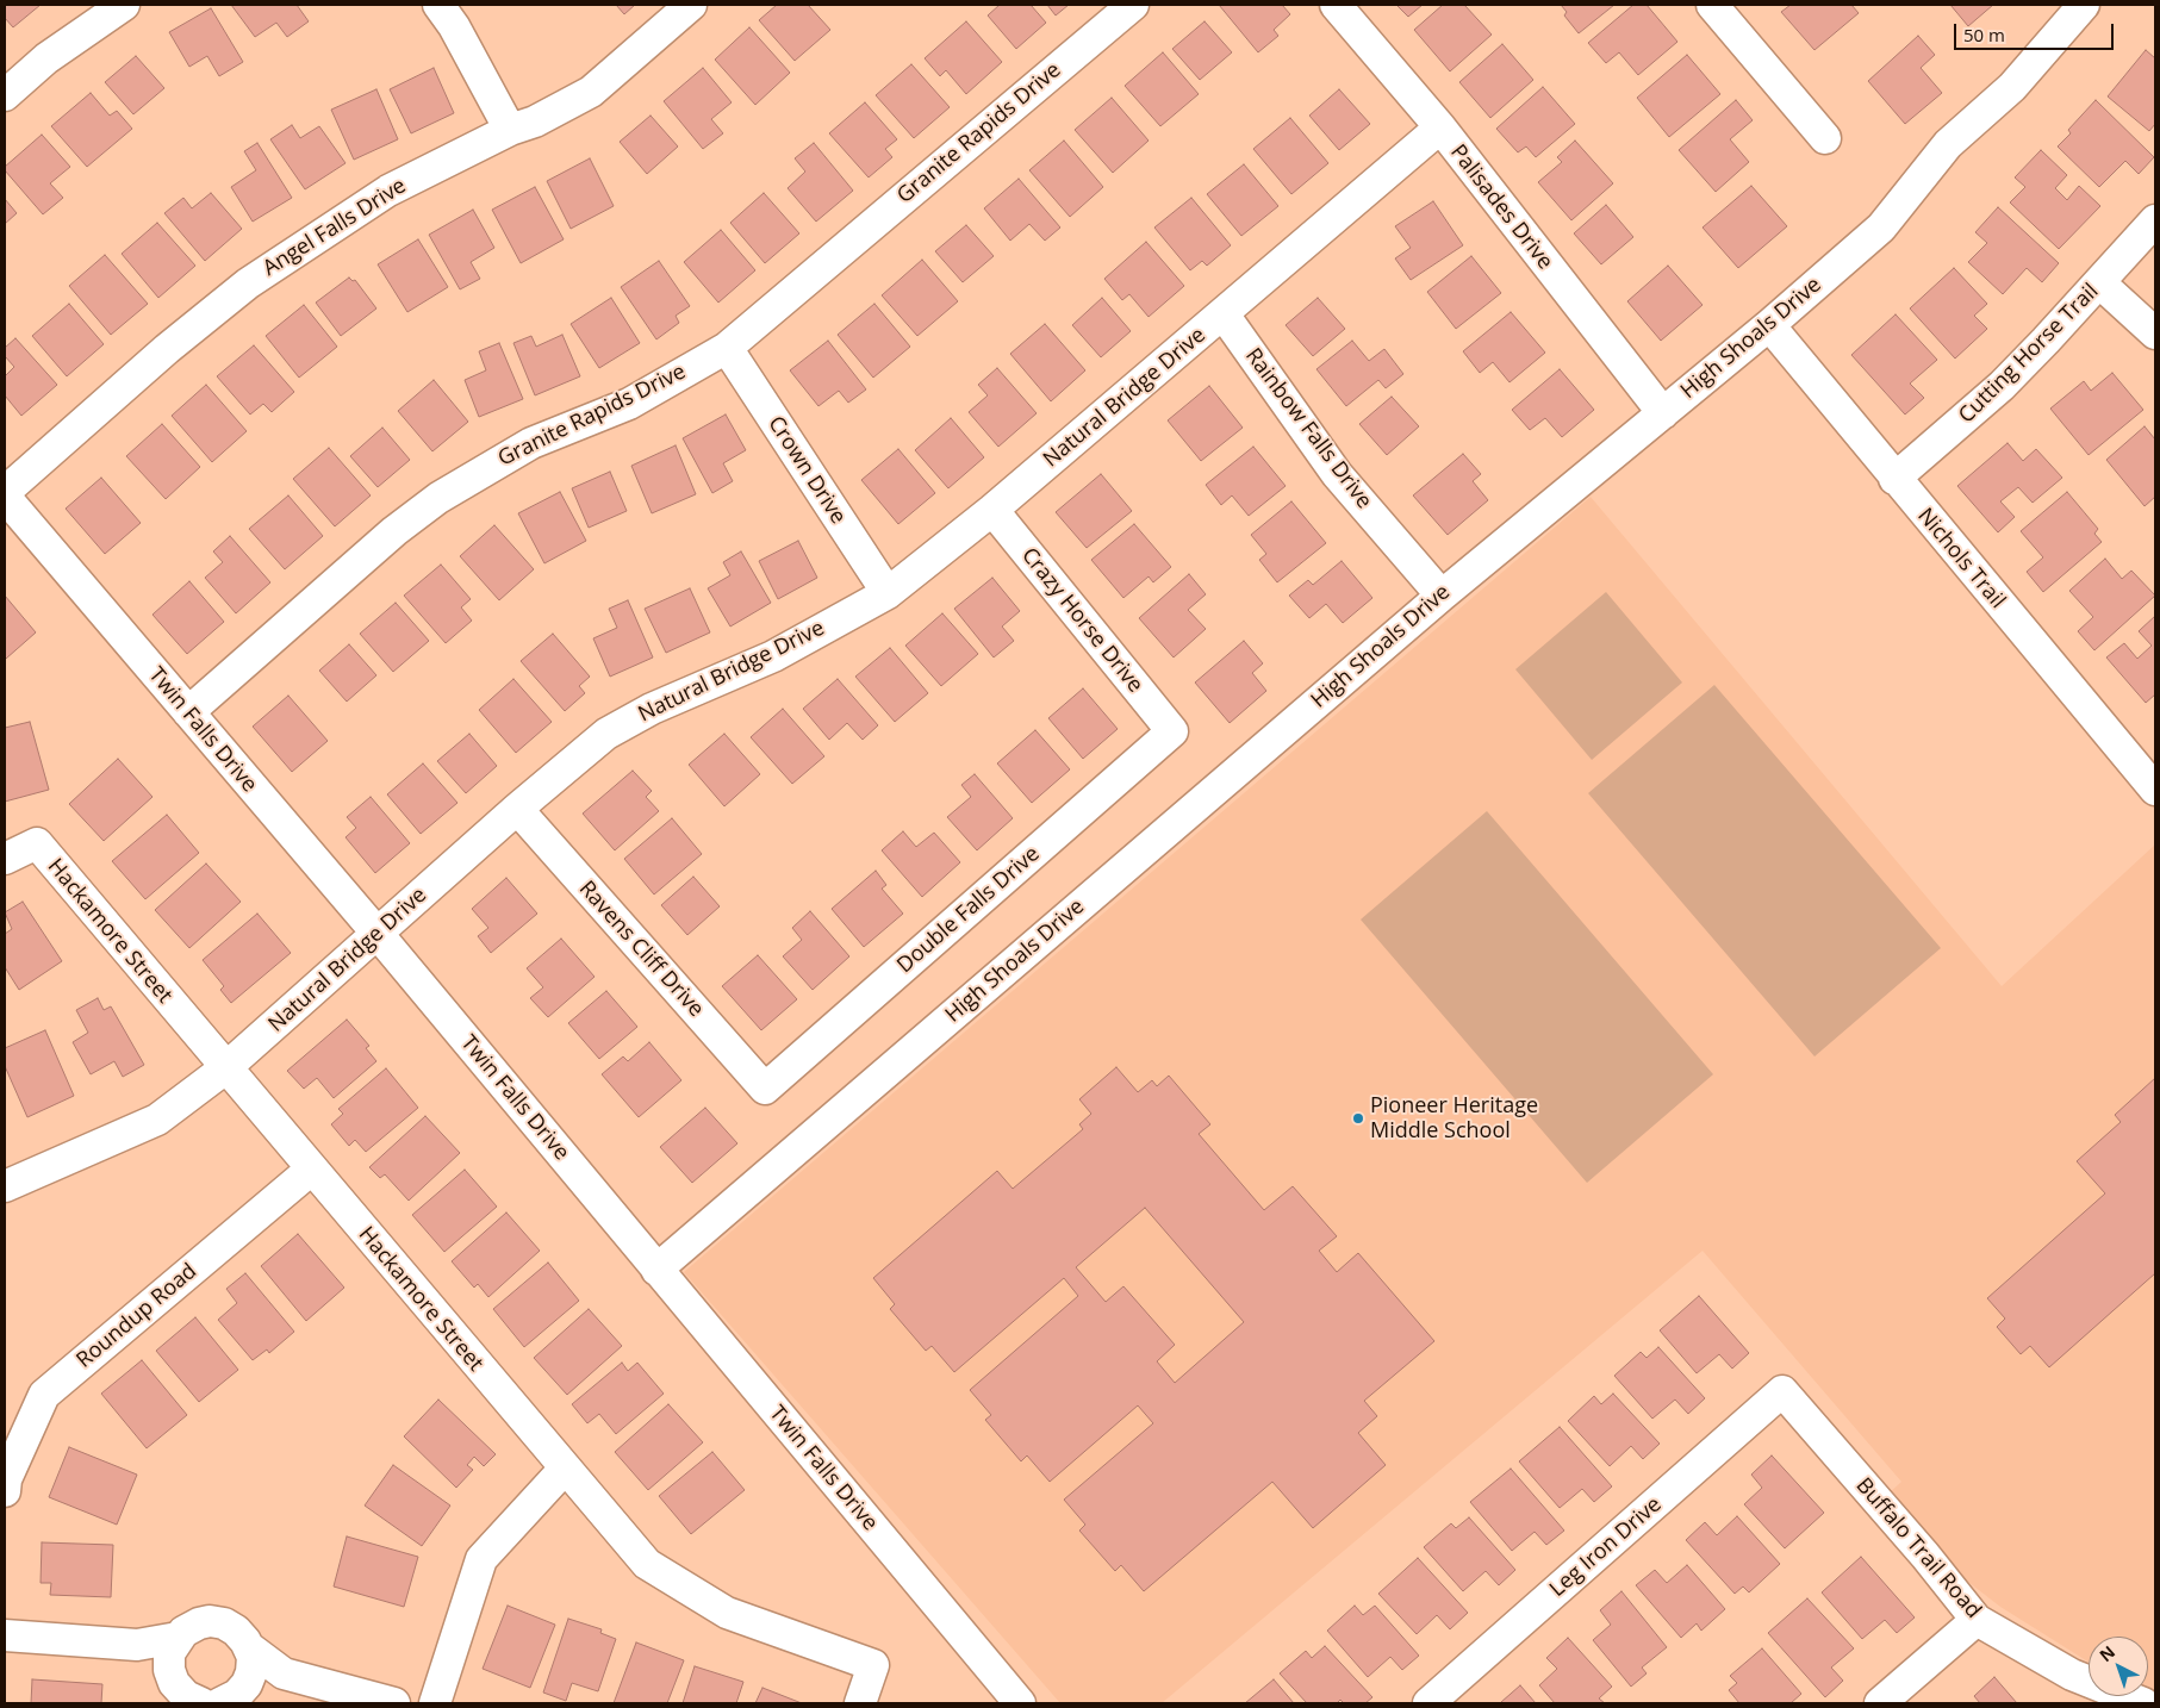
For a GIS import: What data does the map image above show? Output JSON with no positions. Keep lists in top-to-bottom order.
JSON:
{
  "streets": {
    "street": [
      "Granite Rapids Drive",
      "Palisades Drive",
      "Angel Falls Drive",
      "High Shoals Drive",
      "Cutting Horse Trail",
      "Natural Bridge Drive",
      "Rainbow Falls Drive",
      "Crown Drive",
      "Nichols Trail",
      "Crazy Horse Drive",
      "Twin Falls Drive",
      "Double Falls Drive",
      "Hackamore Street",
      "Ravens Cliff Drive",
      "Roundup Road",
      "Leg Iron Drive",
      "Buffalo Trail Road"
    ]
  },
  "crossings": [
    ["Granite Rapids Drive", "Crown Drive"],
    ["Granite Rapids Drive", "Twin Falls Drive"],
    ["Palisades Drive", "High Shoals Drive"],
    ["Palisades Drive", "Natural Bridge Drive"],
    ["Angel Falls Drive", "Twin Falls Drive"],
    ["High Shoals Drive", "Rainbow Falls Drive"],
    ["High Shoals Drive", "Nichols Trail"],
    ["High Shoals Drive", "Twin Falls Drive"],
    ["Cutting Horse Trail", "Nichols Trail"],
    ["Natural Bridge Drive", "Rainbow Falls Drive"],
    ["Natural Bridge Drive", "Crown Drive"],
    ["Natural Bridge Drive", "Crazy Horse Drive"],
    ["Natural Bridge Drive", "Twin Falls Drive"],
    ["Natural Bridge Drive", "Hackamore Street"],
    ["Natural Bridge Drive", "Ravens Cliff Drive"],
    ["Crazy Horse Drive", "Double Falls Drive"],
    ["Double Falls Drive", "Ravens Cliff Drive"],
    ["Hackamore Street", "Roundup Road"],
    ["Leg Iron Drive", "Buffalo Trail Road"]
  ],
  "places": ["Pioneer Heritage Middle School"],
  "scale_bar": "50 m",
  "north": "top left"
}
